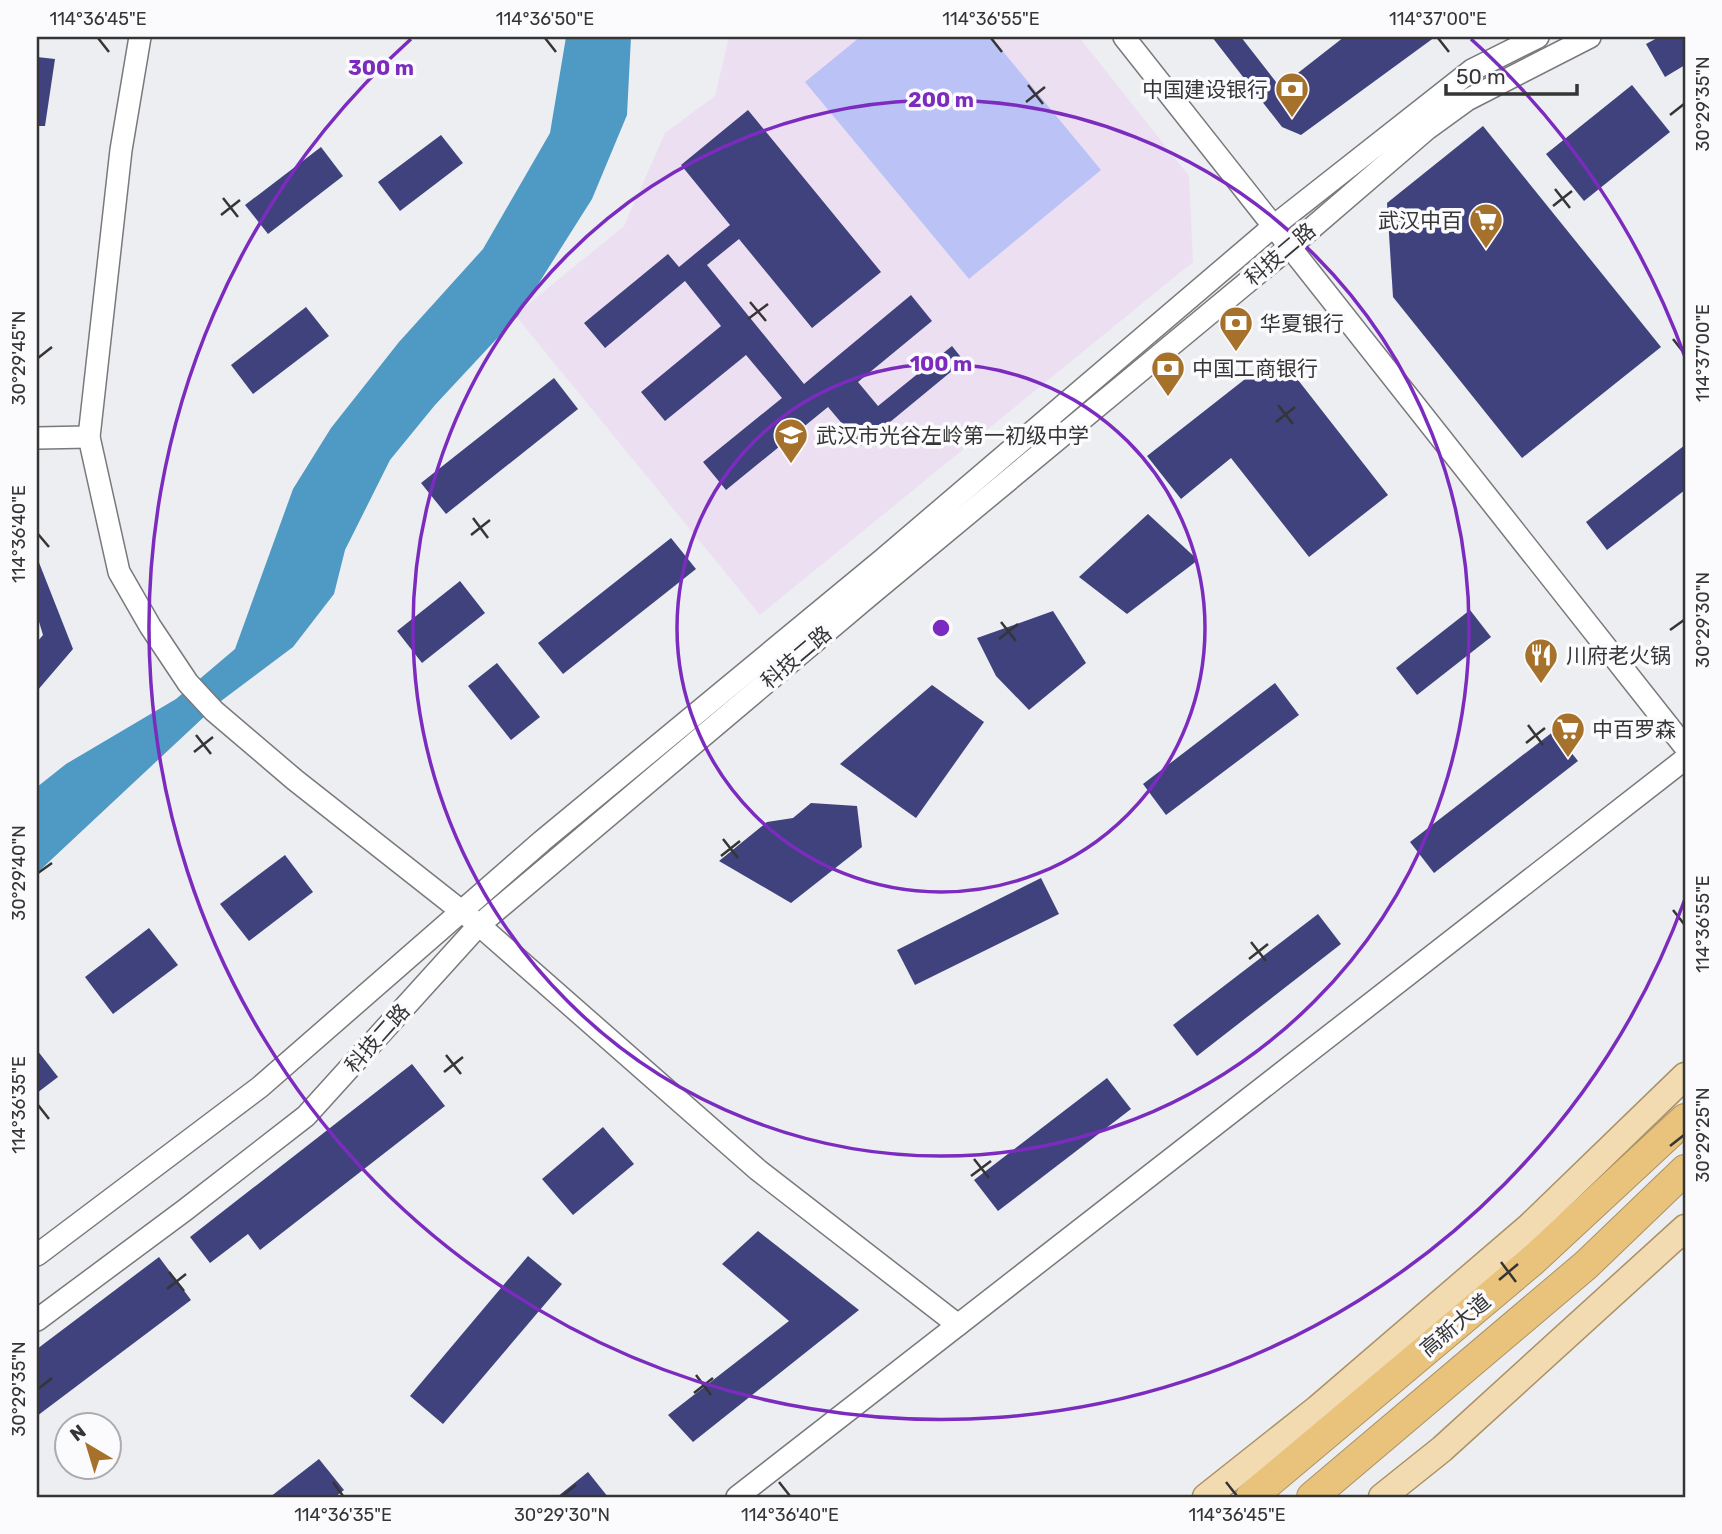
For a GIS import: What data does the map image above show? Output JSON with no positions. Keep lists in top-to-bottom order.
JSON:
{
  "streets": {
    "highway": ["高新大道"],
    "street": ["科技二路"]
  },
  "places": {
    "bank": ["中国建设银行", "华夏银行", "中国工商银行"],
    "supermarket": ["武汉中百", "中百罗森"],
    "school or university": ["武汉市光谷左岭第一初级中学"],
    "restaurant": ["川府老火锅"]
  },
  "scale_bar": "50 m",
  "north": "top left",
  "coordinates": [
    "114°36'45\"E",
    "114°36'50\"E",
    "114°36'55\"E",
    "114°37'00\"E",
    "30°29'35\"N",
    "30°29'45\"N",
    "114°36'40\"E",
    "30°29'30\"N",
    "30°29'40\"N",
    "114°36'35\"E",
    "30°29'25\"N"
  ],
  "rings": ["300 m", "200 m", "100 m"]
}
